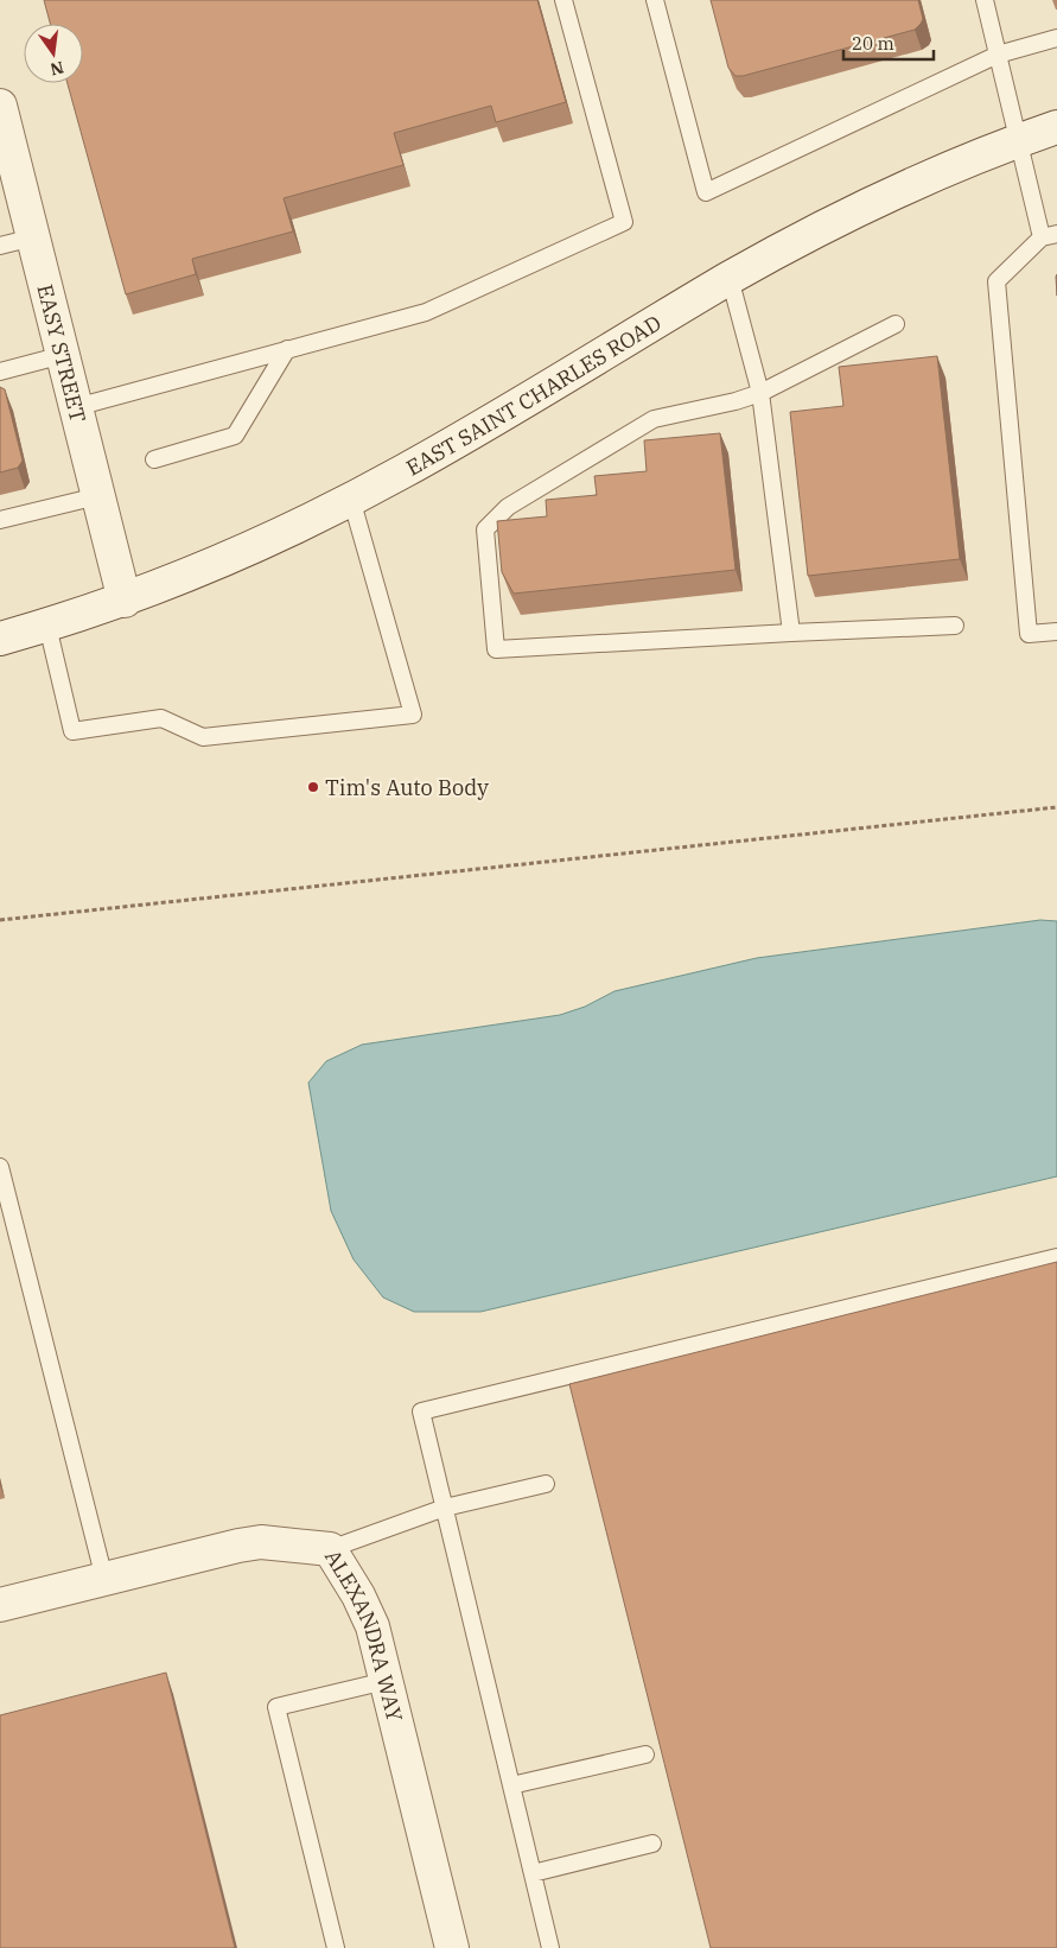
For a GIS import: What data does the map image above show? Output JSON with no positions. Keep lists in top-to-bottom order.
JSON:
{
  "streets": {
    "street": ["EASY STREET", "EAST SAINT CHARLES ROAD", "ALEXANDRA WAY"]
  },
  "crossings": [
    ["EASY STREET", "EAST SAINT CHARLES ROAD"]
  ],
  "places": ["Tim's Auto Body"],
  "scale_bar": "20 m",
  "north": "bottom"
}
